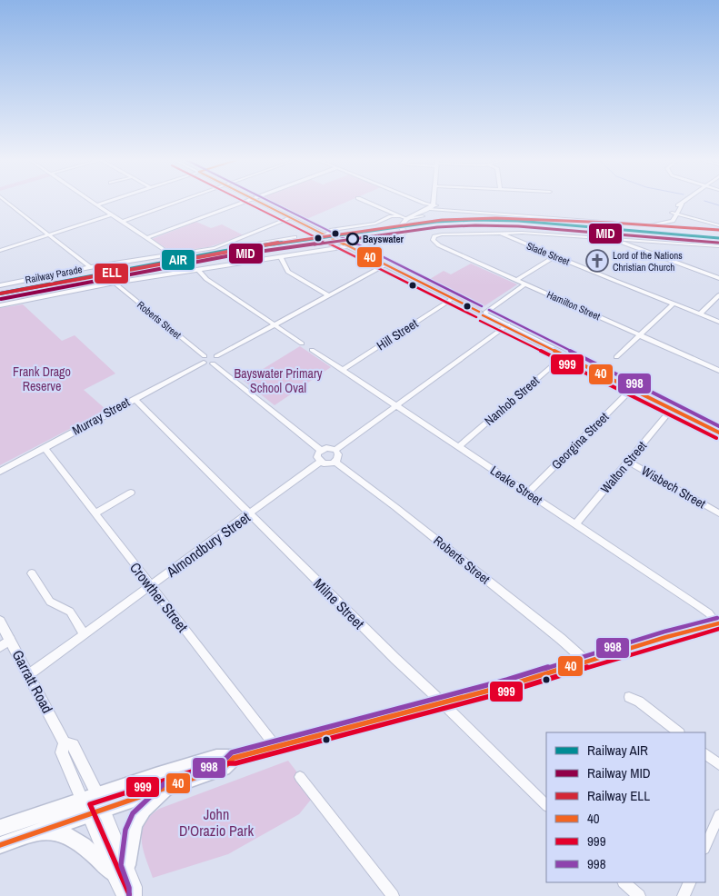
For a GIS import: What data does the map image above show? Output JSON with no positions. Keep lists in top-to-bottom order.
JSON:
{
  "streets": {
    "main road": ["Garratt Road"],
    "street": [
      "Slade Street",
      "Railway Parade",
      "Hamilton Street",
      "Roberts Street",
      "Hill Street",
      "Nanhob Street",
      "Murray Street",
      "Georgina Street",
      "Walton Street",
      "Leake Street",
      "Wisbech Street",
      "Almondbury Street",
      "Crowther Street",
      "Milne Street"
    ]
  },
  "crossings": [
    ["Slade Street", "Hamilton Street"],
    ["Roberts Street", "Murray Street"],
    ["Roberts Street", "Almondbury Street"],
    ["Hill Street", "Leake Street"],
    ["Nanhob Street", "Leake Street"],
    ["Murray Street", "Crowther Street"],
    ["Murray Street", "Milne Street"],
    ["Georgina Street", "Leake Street"],
    ["Walton Street", "Leake Street"],
    ["Walton Street", "Wisbech Street"],
    ["Almondbury Street", "Crowther Street"],
    ["Almondbury Street", "Milne Street"],
    ["Almondbury Street", "Garratt Road"]
  ],
  "parks": ["Frank Drago Reserve", "Bayswater Primary School Oval", "John D'Orazio Park"],
  "places": {
    "other": ["Bayswater"],
    "church": ["Lord of the Nations Christian Church"]
  },
  "lines": [
    "transit line 40",
    "transit line 999",
    "transit line 998",
    "rail line ELL",
    "rail line AIR",
    "rail line MID"
  ],
  "legend": [
    "Railway AIR",
    "Railway MID",
    "Railway ELL",
    "40",
    "999",
    "998"
  ]
}
